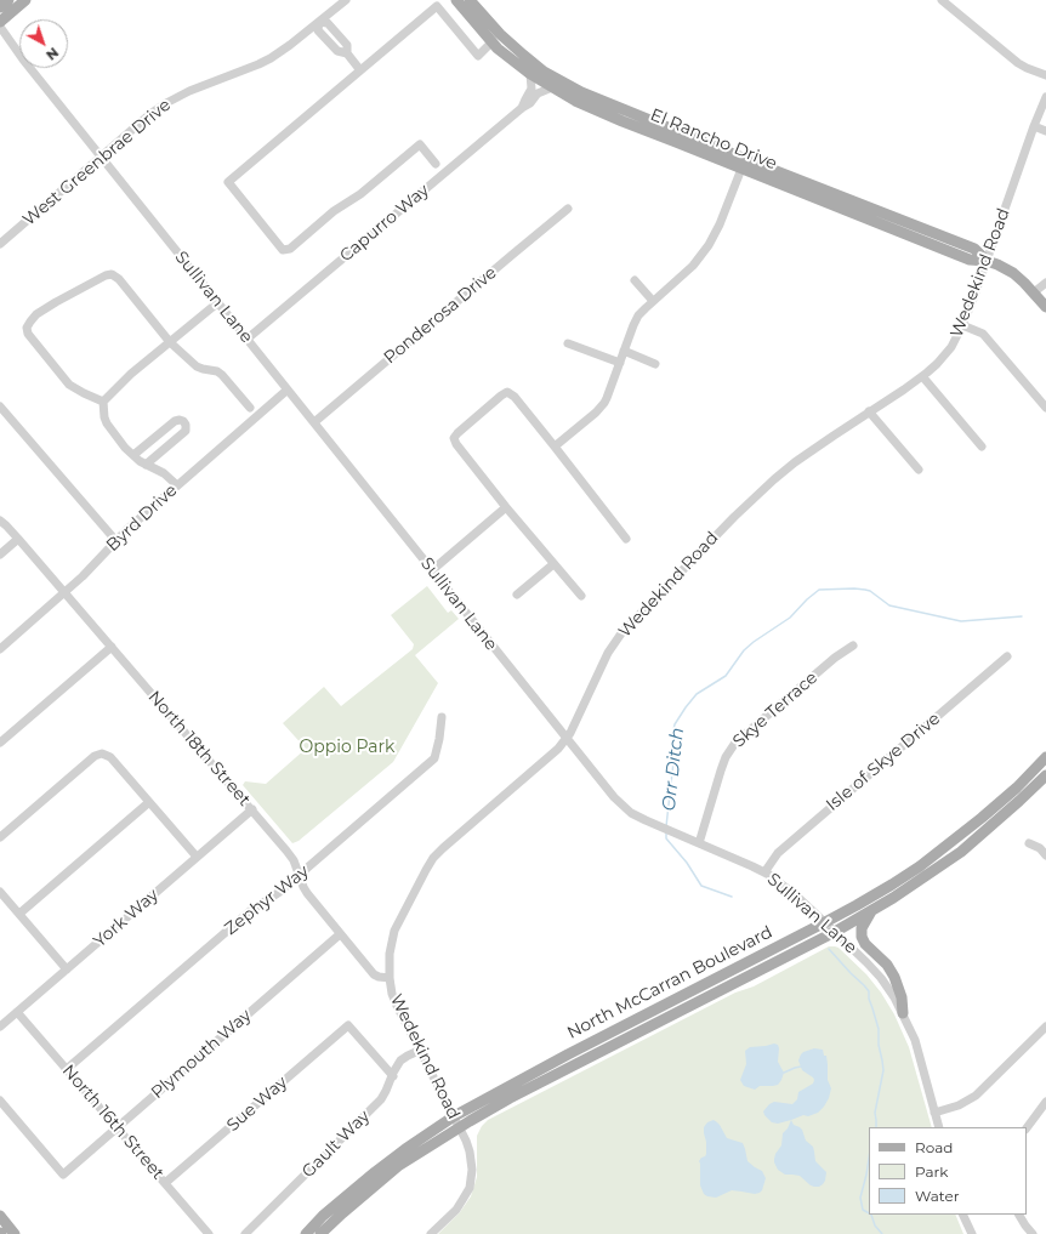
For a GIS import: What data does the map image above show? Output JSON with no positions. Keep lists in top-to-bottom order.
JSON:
{
  "streets": {
    "main road": ["El Rancho Drive", "North McCarran Boulevard"],
    "street": [
      "West Greenbrae Drive",
      "Capurro Way",
      "Wedekind Road",
      "Sullivan Lane",
      "Ponderosa Drive",
      "Byrd Drive",
      "Skye Terrace",
      "North 18th Street",
      "Isle of Skye Drive",
      "Zephyr Way",
      "York Way",
      "Plymouth Way",
      "Sue Way",
      "North 16th Street",
      "Gault Way"
    ]
  },
  "crossings": [
    ["El Rancho Drive", "Capurro Way"],
    ["El Rancho Drive", "Wedekind Road"],
    ["West Greenbrae Drive", "Sullivan Lane"],
    ["Capurro Way", "Sullivan Lane"],
    ["Wedekind Road", "Sullivan Lane"],
    ["Wedekind Road", "North 18th Street"],
    ["Wedekind Road", "North McCarran Boulevard"],
    ["Wedekind Road", "Gault Way"],
    ["Sullivan Lane", "Ponderosa Drive"],
    ["Sullivan Lane", "Byrd Drive"],
    ["Sullivan Lane", "Skye Terrace"],
    ["Sullivan Lane", "Isle of Skye Drive"],
    ["Sullivan Lane", "North McCarran Boulevard"],
    ["Byrd Drive", "North 18th Street"],
    ["North 18th Street", "Zephyr Way"],
    ["North 18th Street", "York Way"],
    ["North 18th Street", "Plymouth Way"],
    ["Zephyr Way", "North 16th Street"],
    ["York Way", "North 16th Street"],
    ["Plymouth Way", "North 16th Street"],
    ["Sue Way", "North 16th Street"],
    ["Sue Way", "Gault Way"]
  ],
  "water": ["Orr Ditch"],
  "parks": ["Oppio Park"],
  "legend": ["Road", "Park", "Water"],
  "north": "bottom right"
}
